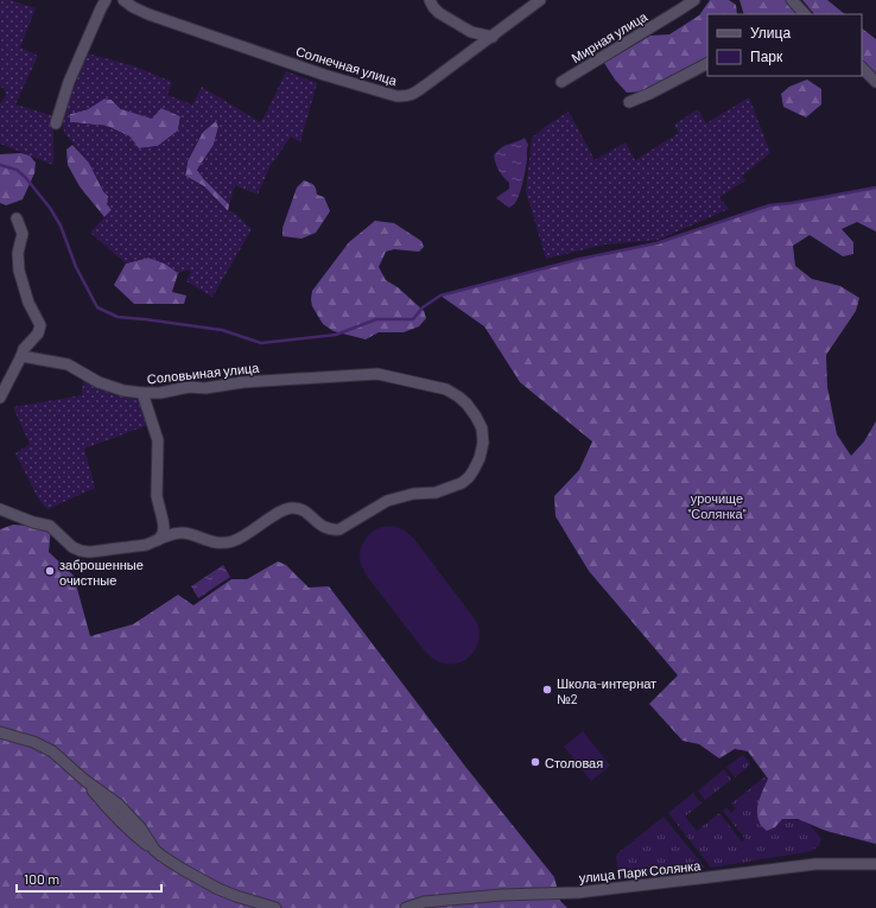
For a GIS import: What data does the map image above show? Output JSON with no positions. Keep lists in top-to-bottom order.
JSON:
{
  "streets": {
    "street": [
      "Мирная улица",
      "Солнечная улица",
      "Соловьиная улица",
      "улица Парк Солянка"
    ]
  },
  "parks": ["урочище \"Солянка\""],
  "places": ["заброшенные очистные", "Школа-интернат №2", "Столовая"],
  "legend": ["Улица", "Парк"],
  "scale_bar": "100 m"
}
